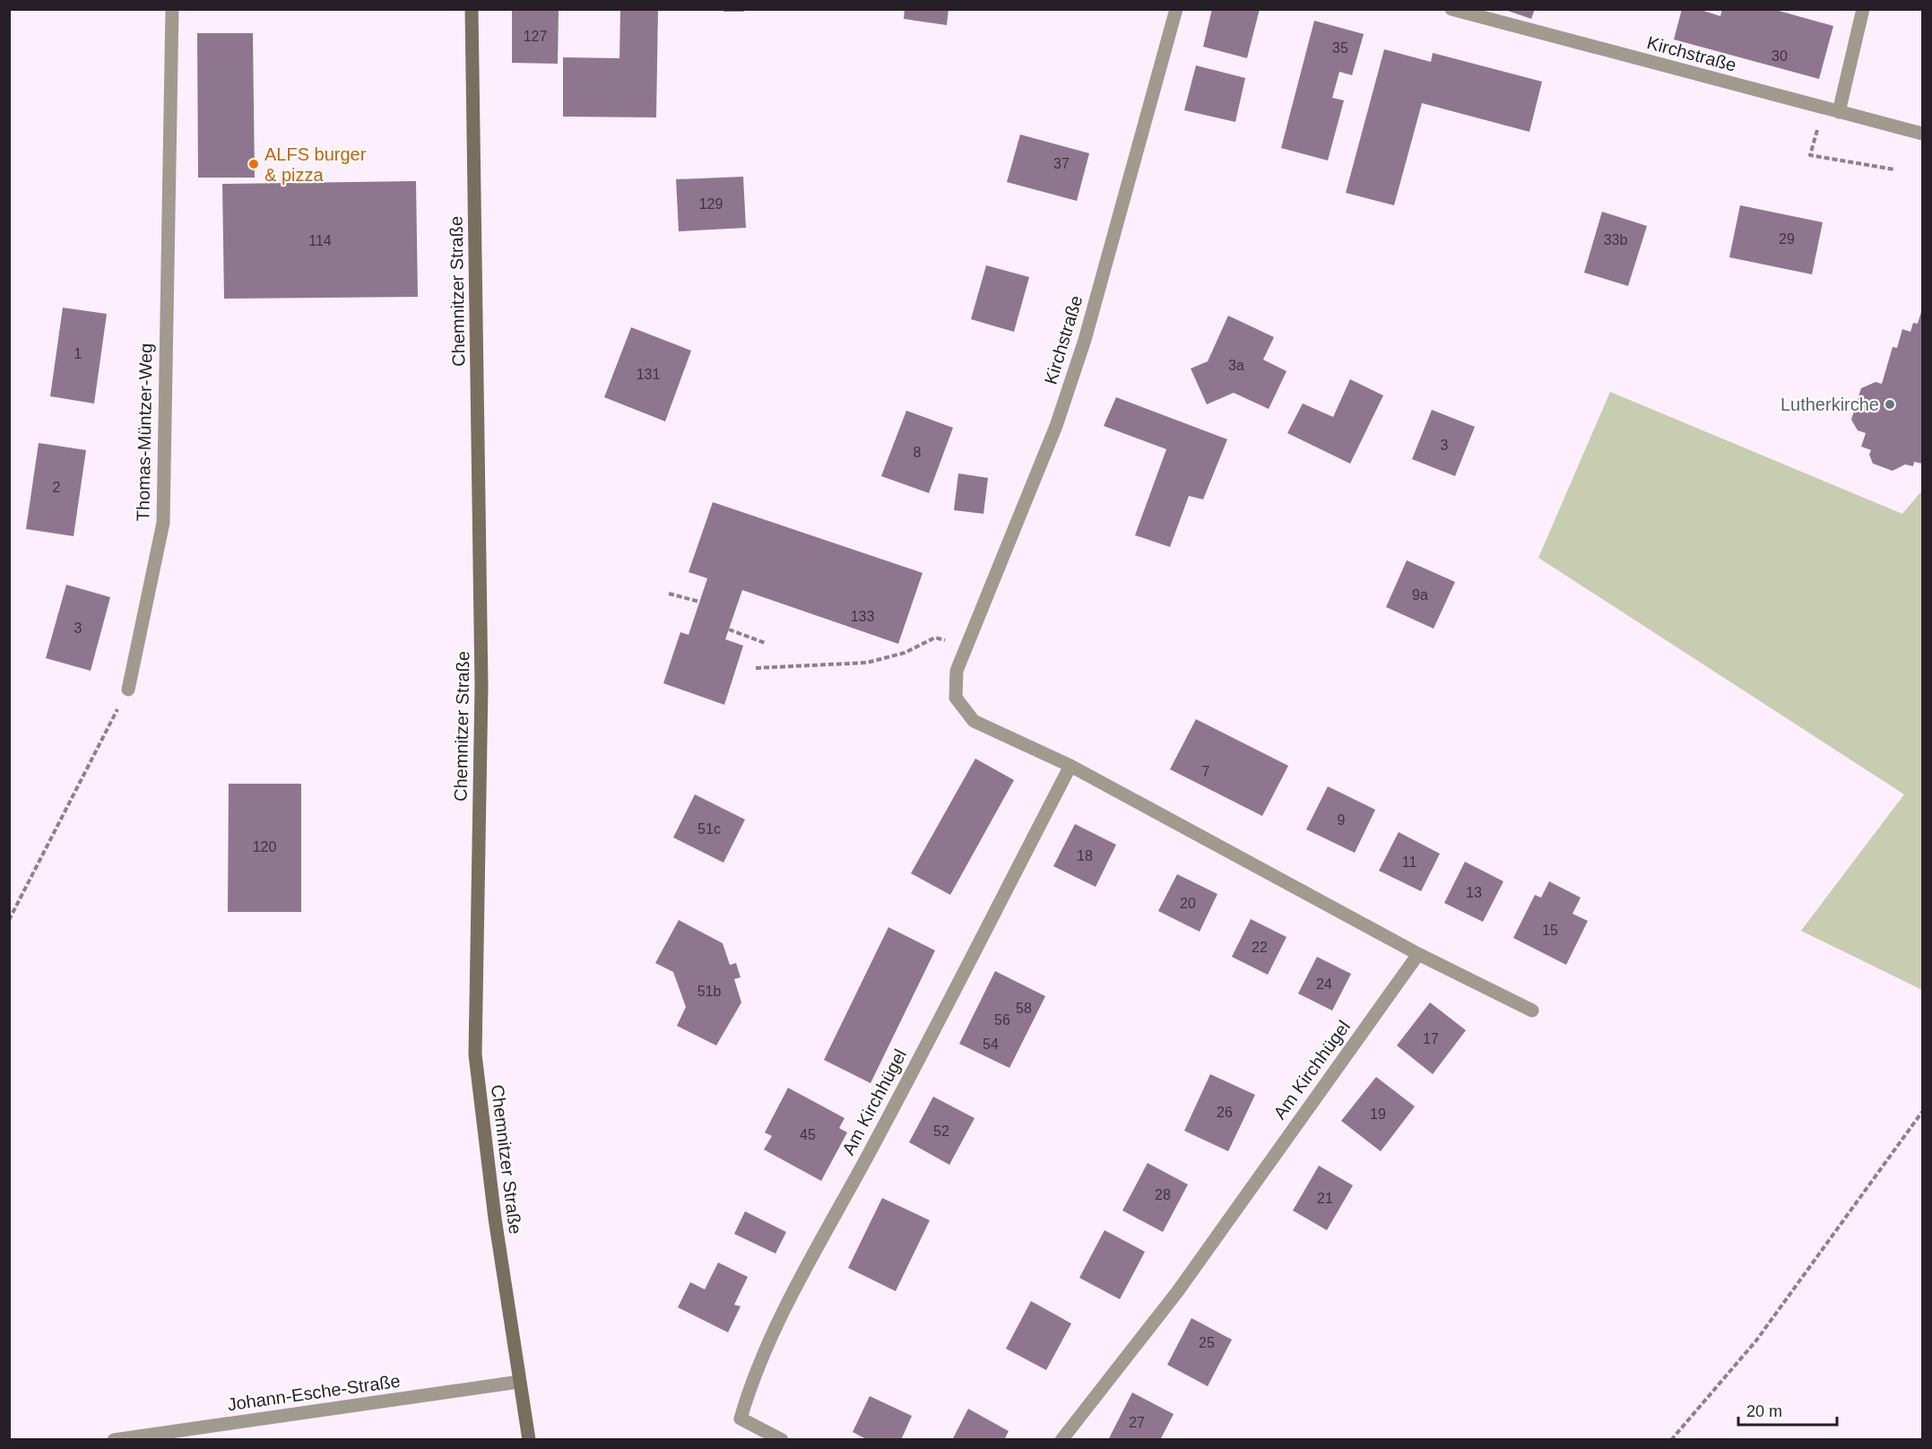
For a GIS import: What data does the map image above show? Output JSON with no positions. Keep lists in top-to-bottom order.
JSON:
{
  "streets": {
    "main road": ["Chemnitzer Straße"],
    "street": [
      "Kirchstraße",
      "Thomas-Müntzer-Weg",
      "Am Kirchhügel",
      "Johann-Esche-Straße"
    ]
  },
  "crossings": [
    ["Kirchstraße", "Am Kirchhügel"],
    ["Chemnitzer Straße", "Johann-Esche-Straße"]
  ],
  "places": ["ALFS burger & pizza", "Lutherkirche"],
  "house_numbers": [
    "127",
    "35",
    "30",
    "37",
    "129",
    "29",
    "33b",
    "114",
    "1",
    "3a",
    "131",
    "3",
    "8",
    "2",
    "9a",
    "133",
    "3",
    "7",
    "9",
    "51c",
    "120",
    "18",
    "11",
    "13",
    "20",
    "15",
    "22",
    "24",
    "51b",
    "58",
    "56",
    "17",
    "54",
    "26",
    "19",
    "52",
    "45",
    "28",
    "21",
    "25",
    "27"
  ],
  "scale_bar": "20 m"
}
